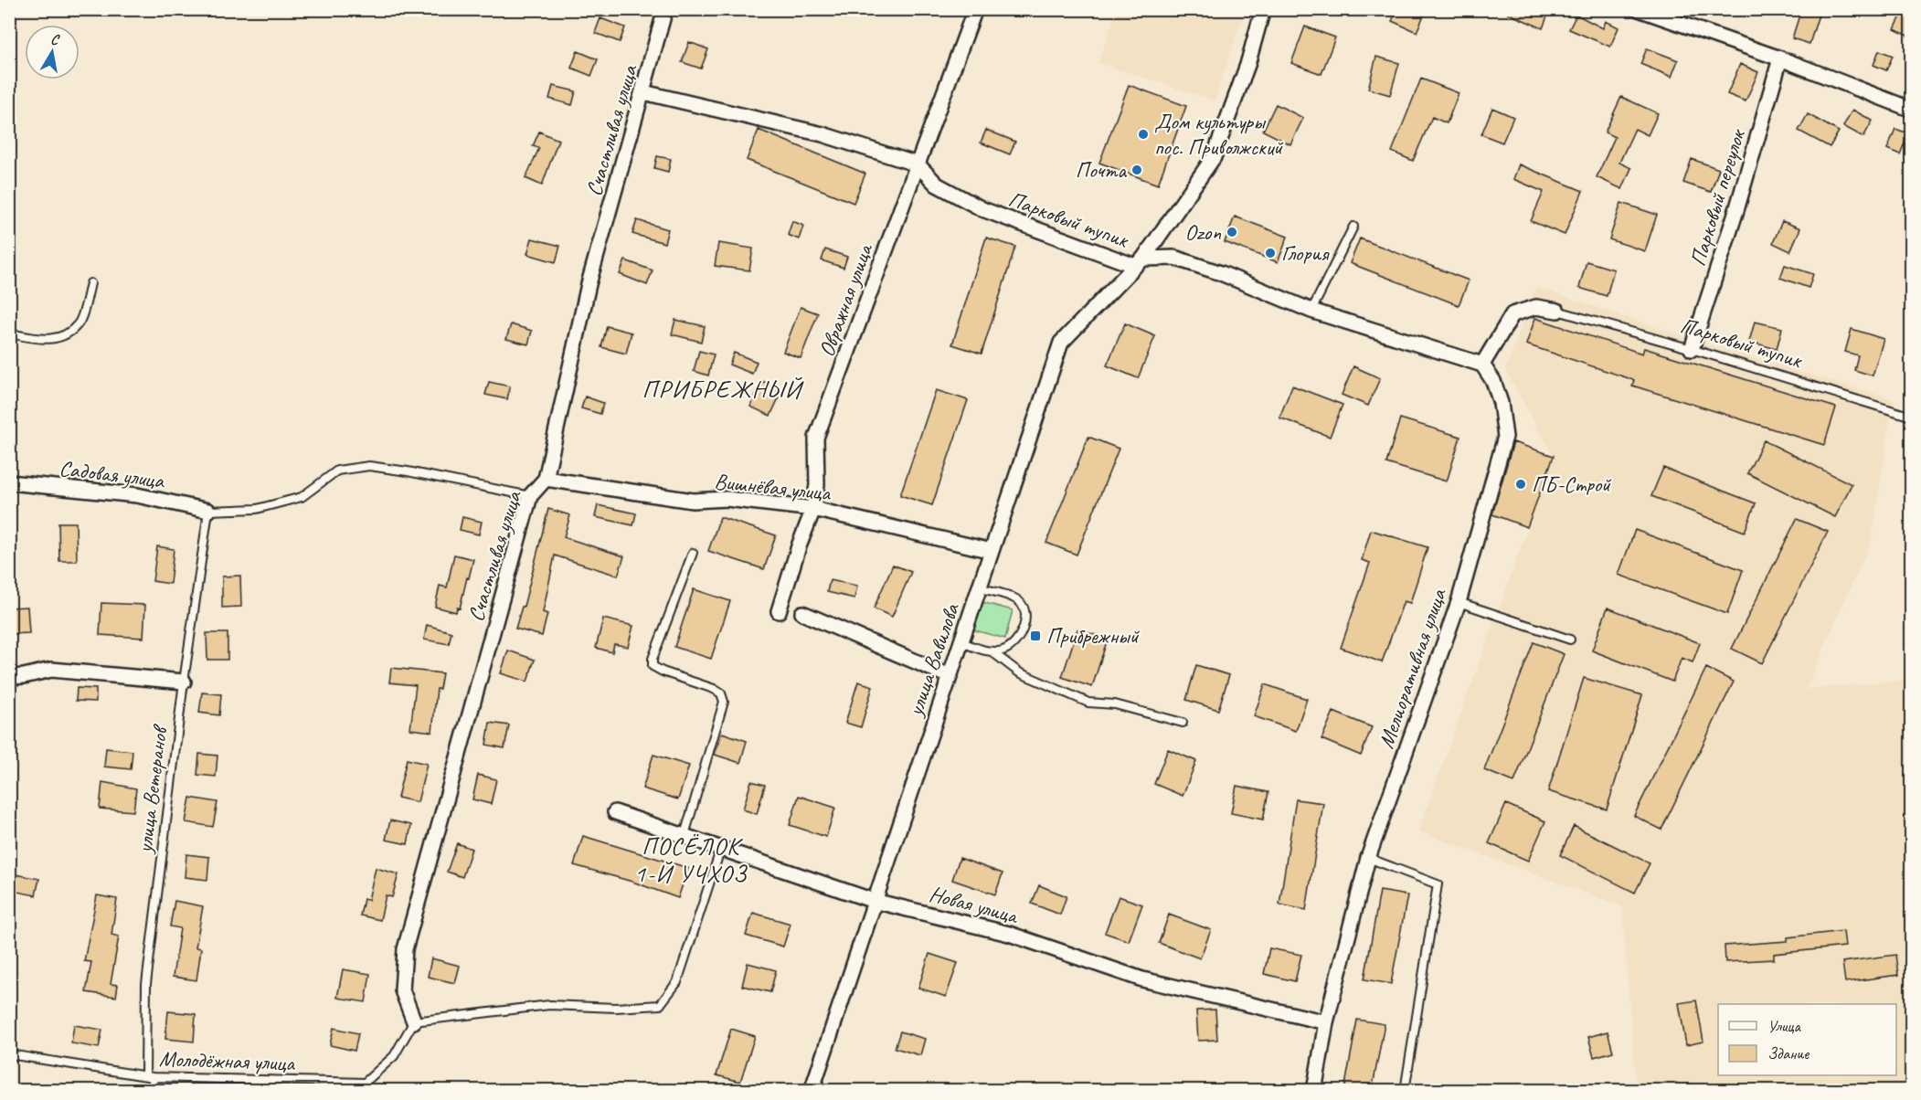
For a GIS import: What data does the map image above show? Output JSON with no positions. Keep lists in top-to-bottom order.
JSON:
{
  "streets": {
    "street": [
      "Счастливая улица",
      "Парковый переулок",
      "Парковый тупик",
      "Овражная улица",
      "Садовая улица",
      "Вишнёвая улица",
      "улица Вавилова",
      "Мелиоративная улица",
      "Новая улица"
    ],
    "lane": ["улица Ветеранов", "Молодёжная улица"]
  },
  "crossings": [
    ["Счастливая улица", "Парковый тупик"],
    ["Счастливая улица", "Вишнёвая улица"],
    ["Счастливая улица", "Молодёжная улица"],
    ["Парковый переулок", "Парковый тупик"],
    ["Парковый тупик", "Овражная улица"],
    ["Парковый тупик", "улица Вавилова"],
    ["Парковый тупик", "Мелиоративная улица"],
    ["Овражная улица", "Вишнёвая улица"],
    ["Садовая улица", "улица Ветеранов"],
    ["Вишнёвая улица", "улица Вавилова"],
    ["улица Вавилова", "Новая улица"],
    ["Мелиоративная улица", "Новая улица"],
    ["улица Ветеранов", "Молодёжная улица"]
  ],
  "districts": ["ПРИБРЕЖНЫЙ", "ПОСЁЛОК 1-Й УЧХОЗ"],
  "places": {
    "other": [
      "Дом культуры пос. Приволжский",
      "Почта",
      "Ozon",
      "Глория",
      "ПБ-Строй"
    ],
    "transit": ["Прибрежный"]
  },
  "legend": ["Улица", "Здание"],
  "north": "top"
}
